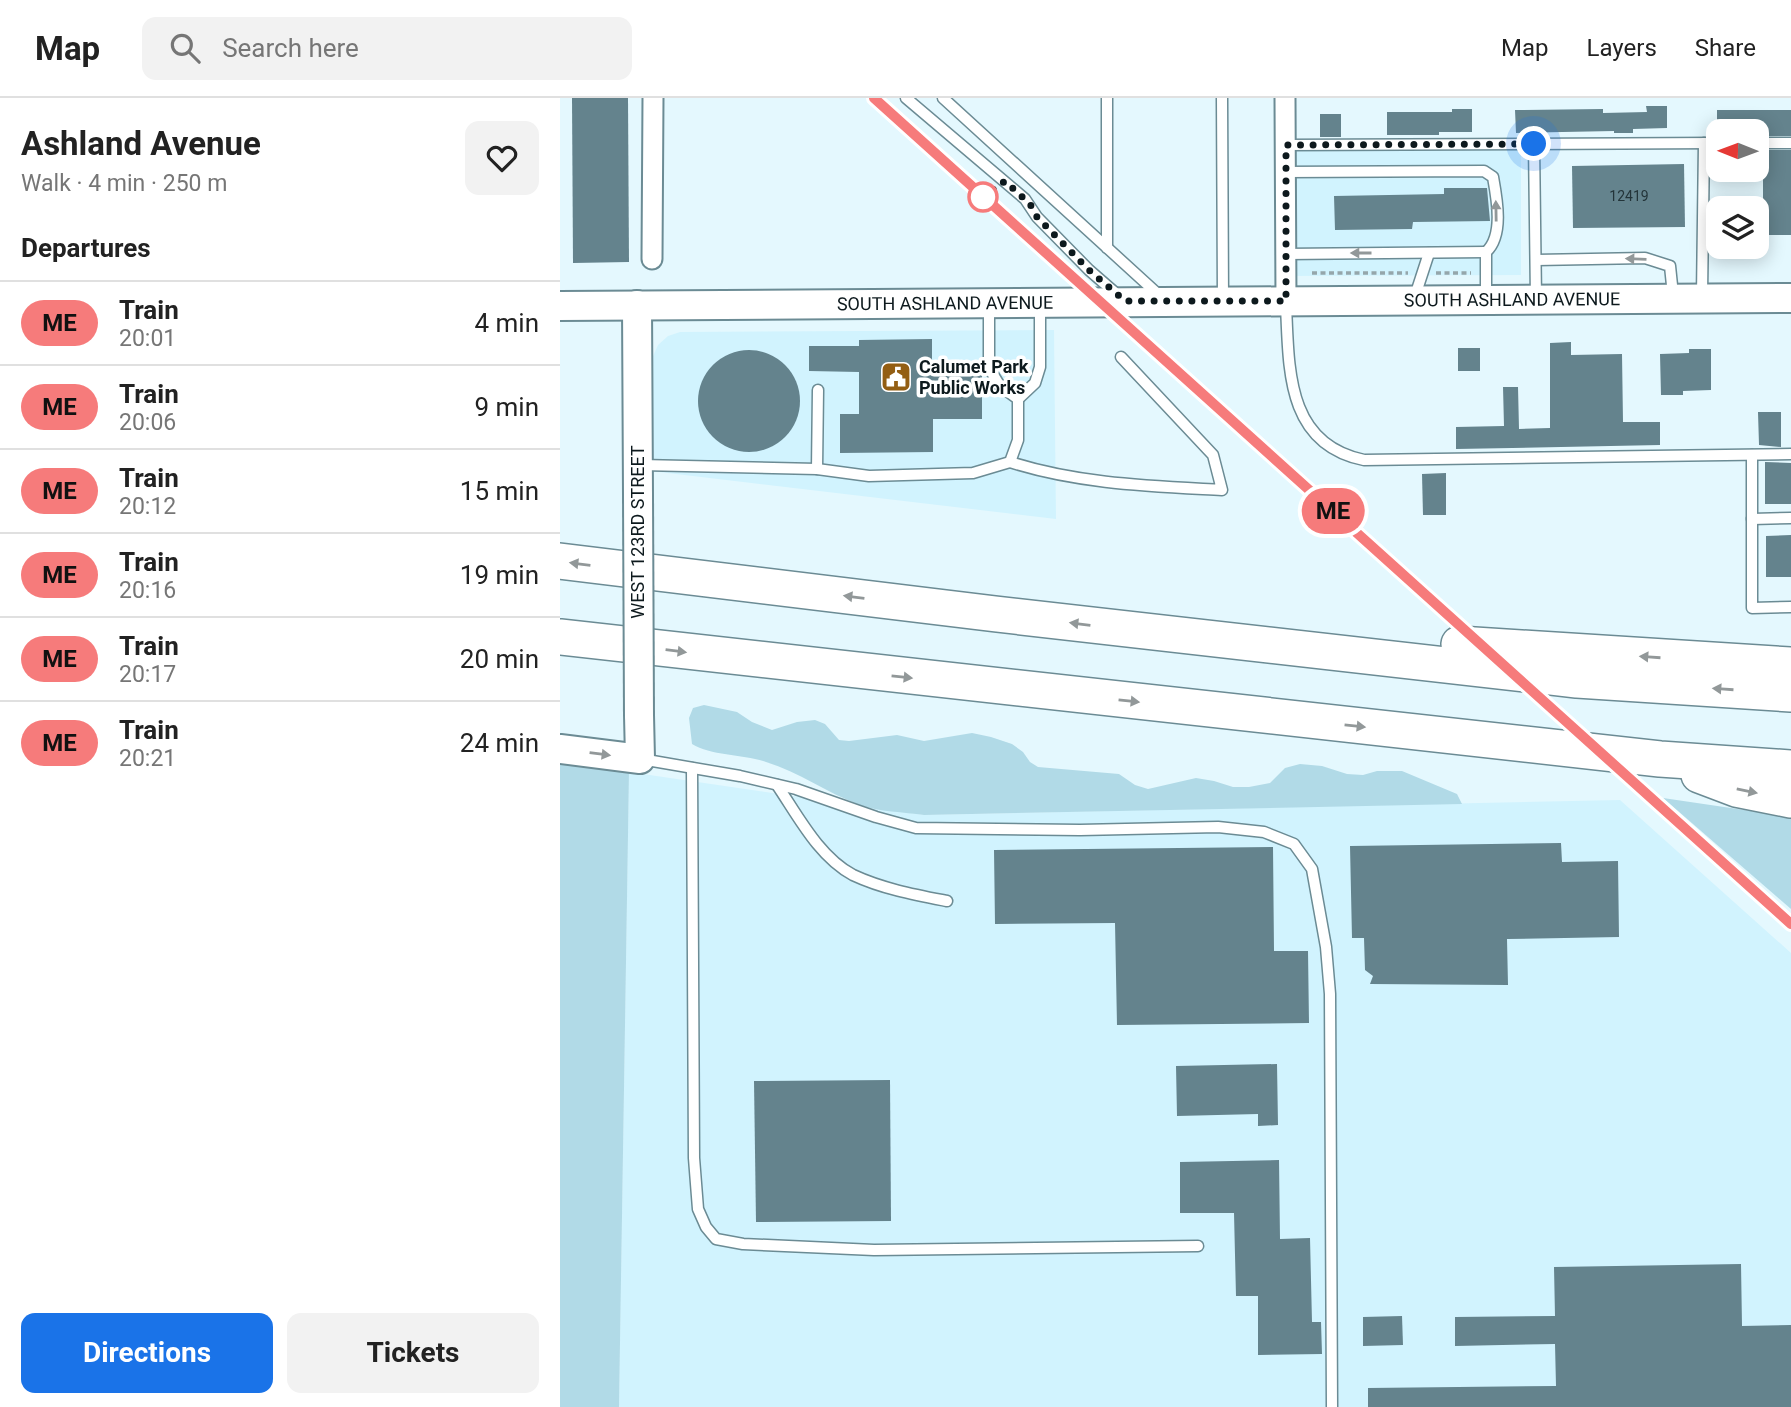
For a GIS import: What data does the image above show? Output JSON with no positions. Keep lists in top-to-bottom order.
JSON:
{
  "streets": {
    "main road": ["SOUTH ASHLAND AVENUE", "WEST 123RD STREET"]
  },
  "crossings": [
    ["SOUTH ASHLAND AVENUE", "WEST 123RD STREET"]
  ],
  "places": {
    "public building": ["Calumet Park Public Works"]
  },
  "house_numbers": ["12419"],
  "north": "left",
  "page": {
    "header": "Map",
    "search": "Search here",
    "nav": ["Map", "Layers", "Share"],
    "heading": [
      ["Ashland Avenue", "Walk · 4 min · 250 m"],
      "Departures"
    ],
    "on_map": "ME",
    "list": [
      {
        "mark": "ME",
        "name": "Train",
        "note": "20:01",
        "value": "4 min"
      },
      {
        "mark": "ME",
        "name": "Train",
        "note": "20:06",
        "value": "9 min"
      },
      {
        "mark": "ME",
        "name": "Train",
        "note": "20:12",
        "value": "15 min"
      },
      {
        "mark": "ME",
        "name": "Train",
        "note": "20:16",
        "value": "19 min"
      },
      {
        "mark": "ME",
        "name": "Train",
        "note": "20:17",
        "value": "20 min"
      },
      {
        "mark": "ME",
        "name": "Train",
        "note": "20:21",
        "value": "24 min"
      }
    ],
    "buttons": ["Directions", "Tickets"]
  }
}
